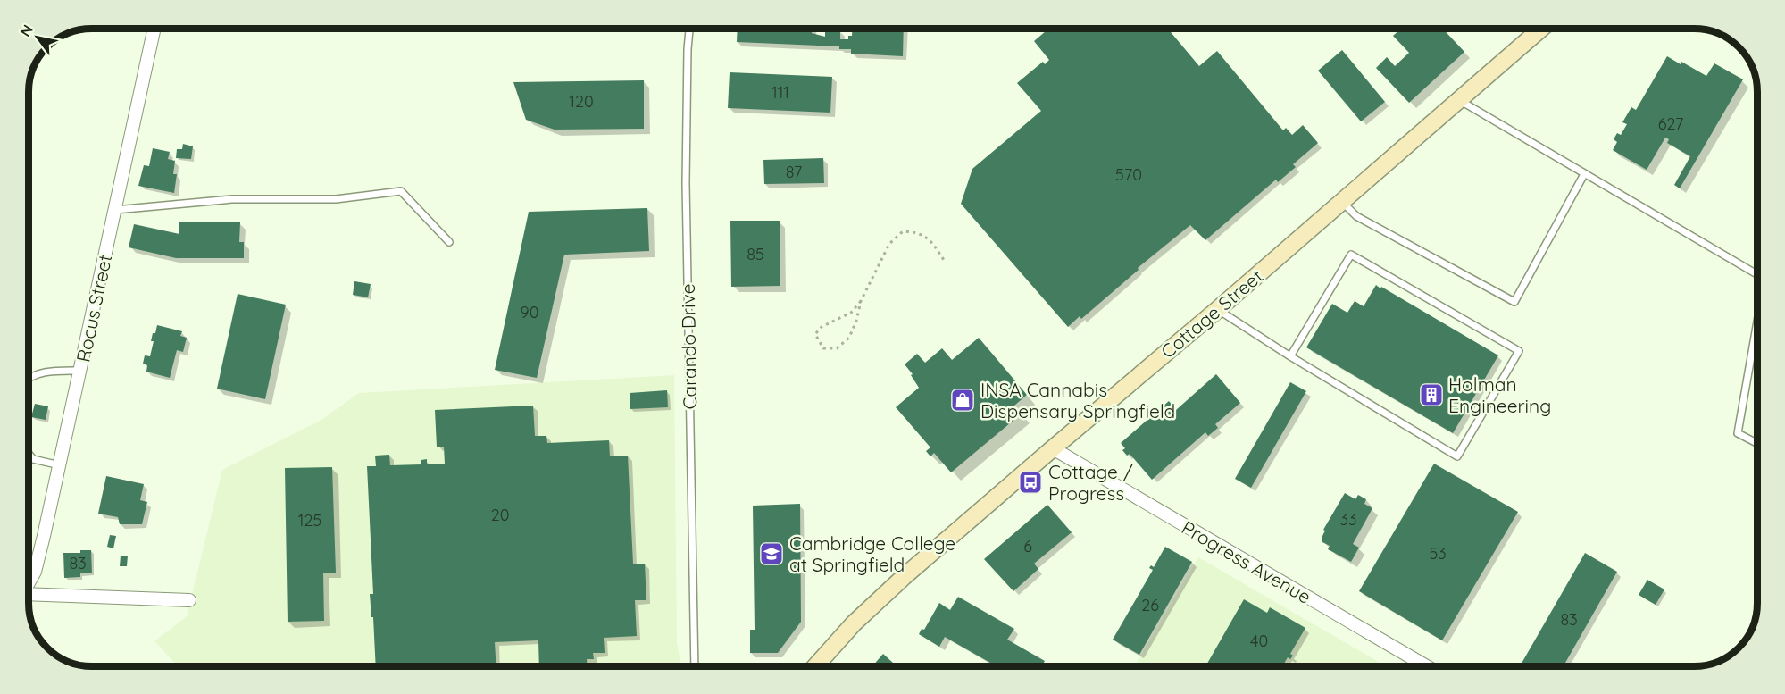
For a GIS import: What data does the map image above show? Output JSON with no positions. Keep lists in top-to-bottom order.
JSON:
{
  "streets": {
    "main road": ["Cottage Street"],
    "street": ["Rocus Street", "Progress Avenue"],
    "lane": ["Carando Drive"]
  },
  "crossings": [
    ["Cottage Street", "Progress Avenue"]
  ],
  "places": {
    "building": ["Holman Engineering"],
    "shop": ["INSA Cannabis Dispensary Springfield"],
    "bus stop": ["Cottage / Progress"],
    "school or university": ["Cambridge College at Springfield"]
  },
  "house_numbers": [
    "111",
    "120",
    "627",
    "87",
    "570",
    "85",
    "90",
    "20",
    "33",
    "125",
    "6",
    "53",
    "83",
    "26",
    "83",
    "40"
  ],
  "north": "top left"
}
